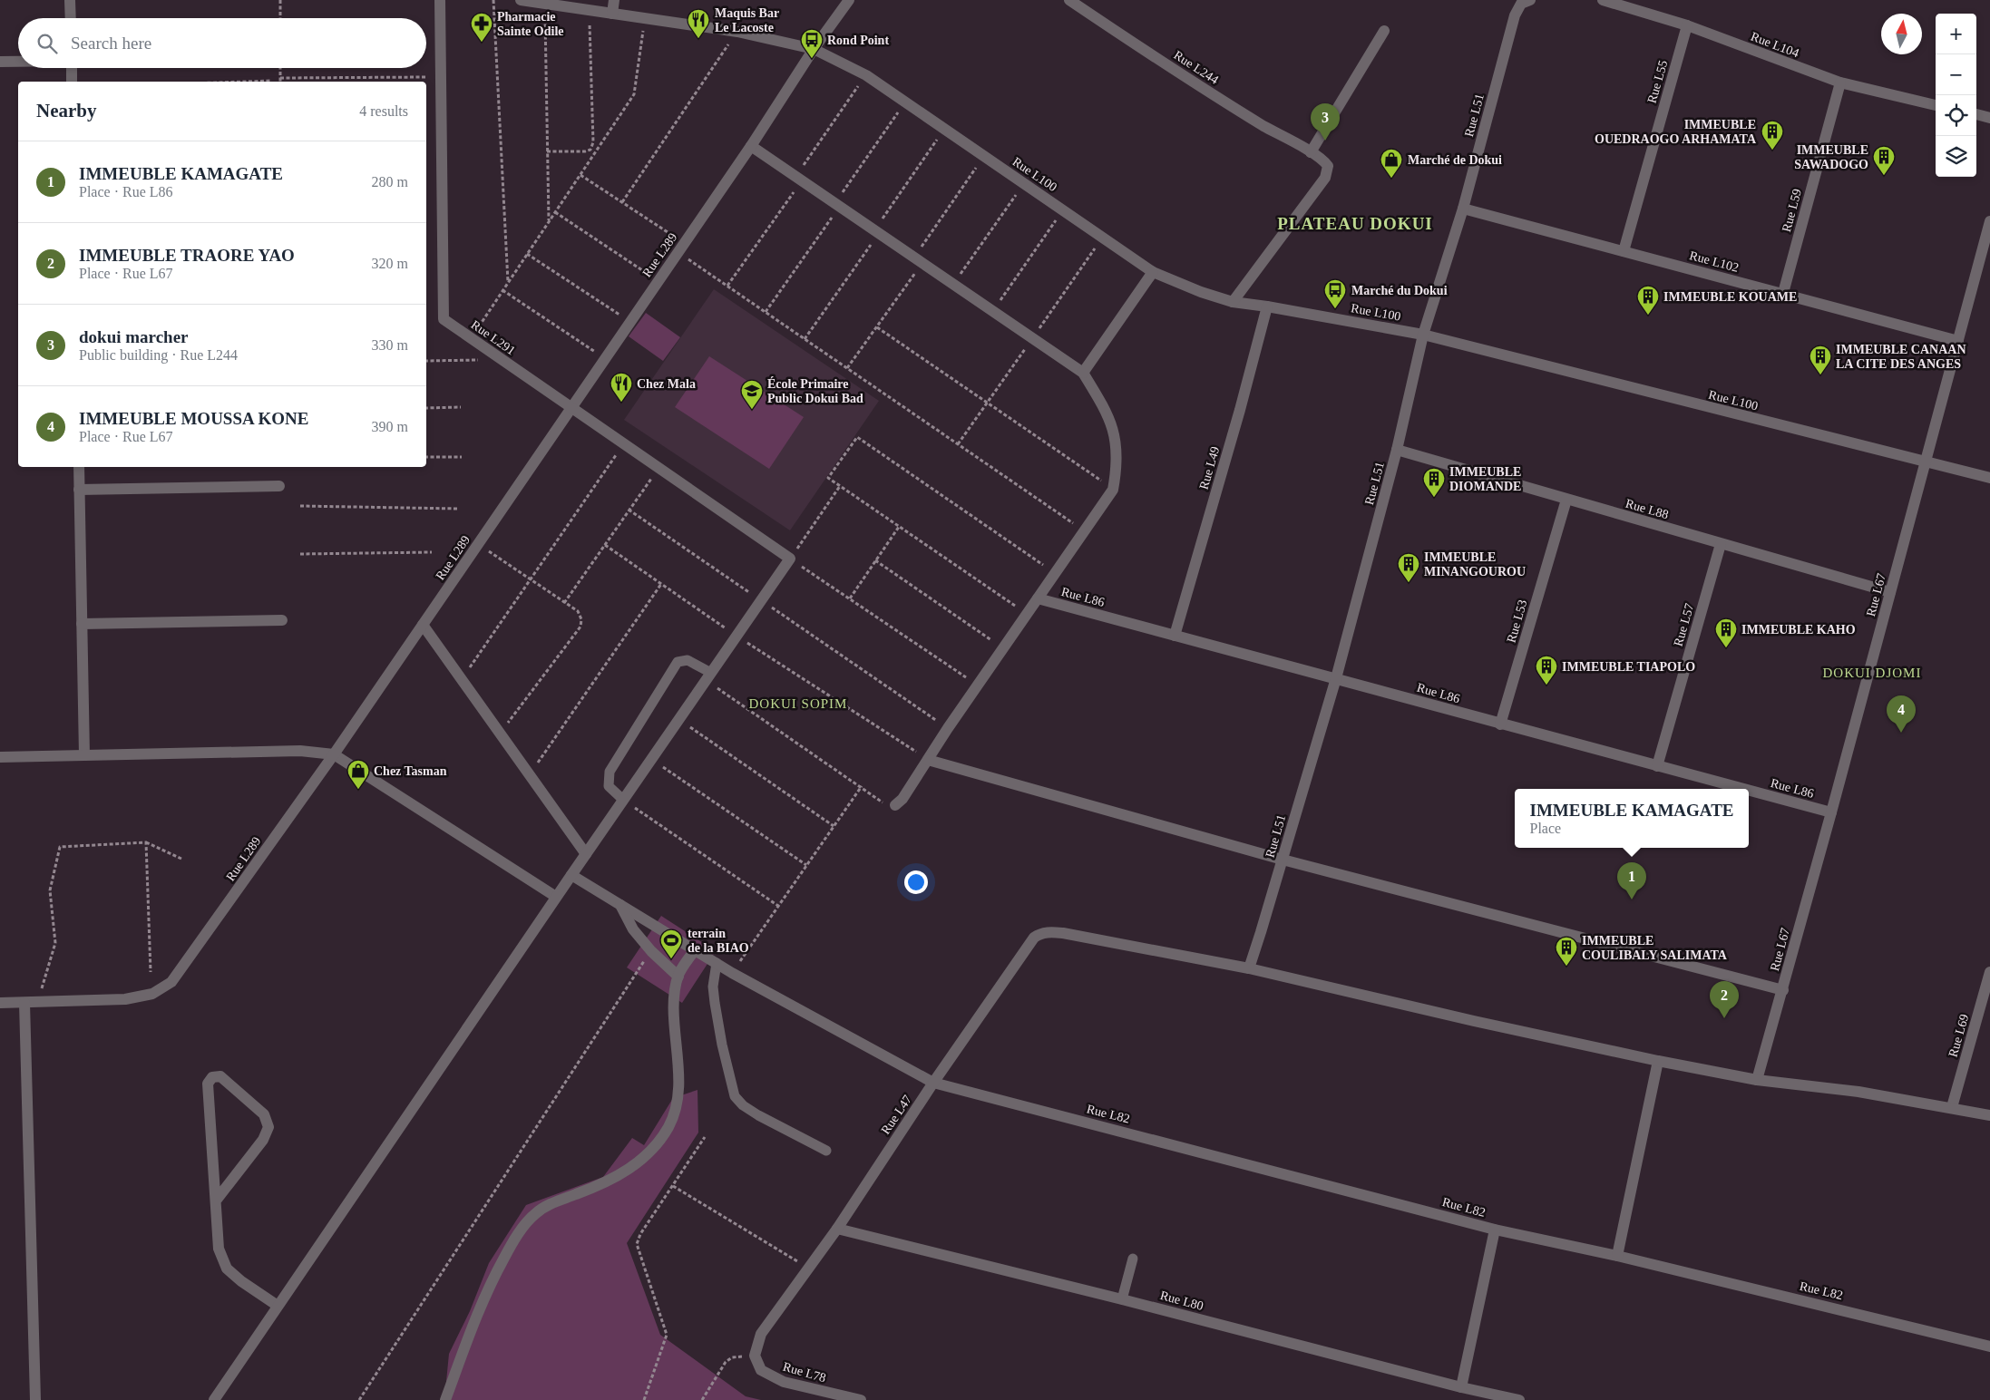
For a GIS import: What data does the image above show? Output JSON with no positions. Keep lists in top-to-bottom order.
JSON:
{
  "streets": {
    "street": [
      "Rue L104",
      "Rue L244",
      "Rue L55",
      "Rue L51",
      "Rue L100",
      "Rue L59",
      "Rue L289",
      "Rue L102",
      "Rue L291",
      "Rue L49",
      "Rue L88",
      "Rue L67",
      "Rue L86",
      "Rue L53",
      "Rue L57",
      "Rue L69",
      "Rue L82",
      "Rue L47",
      "Rue L80",
      "Rue L78"
    ]
  },
  "crossings": [
    ["Rue L104", "Rue L55"],
    ["Rue L104", "Rue L59"],
    ["Rue L244", "Rue L100"],
    ["Rue L55", "Rue L102"],
    ["Rue L51", "Rue L100"],
    ["Rue L51", "Rue L102"],
    ["Rue L51", "Rue L88"],
    ["Rue L51", "Rue L86"],
    ["Rue L51", "Rue L47"],
    ["Rue L100", "Rue L289"],
    ["Rue L100", "Rue L49"],
    ["Rue L100", "Rue L67"],
    ["Rue L59", "Rue L102"],
    ["Rue L289", "Rue L291"],
    ["Rue L102", "Rue L67"],
    ["Rue L49", "Rue L86"],
    ["Rue L88", "Rue L67"],
    ["Rue L88", "Rue L53"],
    ["Rue L88", "Rue L57"],
    ["Rue L67", "Rue L86"],
    ["Rue L86", "Rue L53"],
    ["Rue L86", "Rue L57"],
    ["Rue L82", "Rue L47"],
    ["Rue L47", "Rue L80"],
    ["Rue L47", "Rue L78"]
  ],
  "districts": ["PLATEAU DOKUI", "DOKUI DJOMI", "DOKUI SOPIM"],
  "places": {
    "restaurant": ["Maquis Bar Le Lacoste", "Chez Mala"],
    "pharmacy": ["Pharmacie Sainte Odile"],
    "bus stop": ["Rond Point", "Marché du Dokui"],
    "building": [
      "IMMEUBLE OUEDRAOGO ARHAMATA",
      "IMMEUBLE SAWADOGO",
      "IMMEUBLE KOUAME",
      "IMMEUBLE CANAAN LA CITE DES ANGES",
      "IMMEUBLE DIOMANDE",
      "IMMEUBLE MINANGOUROU",
      "IMMEUBLE KAHO",
      "IMMEUBLE TIAPOLO",
      "IMMEUBLE COULIBALY SALIMATA"
    ],
    "shop": ["Marché de Dokui", "Chez Tasman"],
    "school or university": ["École Primaire Public Dokui Bad"],
    "sports": ["terrain de la BIAO"]
  },
  "north": "top",
  "page": {
    "map_buttons": ["+", "−"],
    "search": "Search here",
    "heading": ["Nearby", "4 results"],
    "pins": [
      "3",
      "4",
      "1",
      "2"
    ],
    "list": [
      {
        "mark": "1",
        "name": "IMMEUBLE KAMAGATE",
        "note": "Place · Rue L86",
        "value": "280 m"
      },
      {
        "mark": "2",
        "name": "IMMEUBLE TRAORE YAO",
        "note": "Place · Rue L67",
        "value": "320 m"
      },
      {
        "mark": "3",
        "name": "dokui marcher",
        "note": "Public building · Rue L244",
        "value": "330 m"
      },
      {
        "mark": "4",
        "name": "IMMEUBLE MOUSSA KONE",
        "note": "Place · Rue L67",
        "value": "390 m"
      }
    ],
    "popup": ["IMMEUBLE KAMAGATE", "Place"]
  }
}
